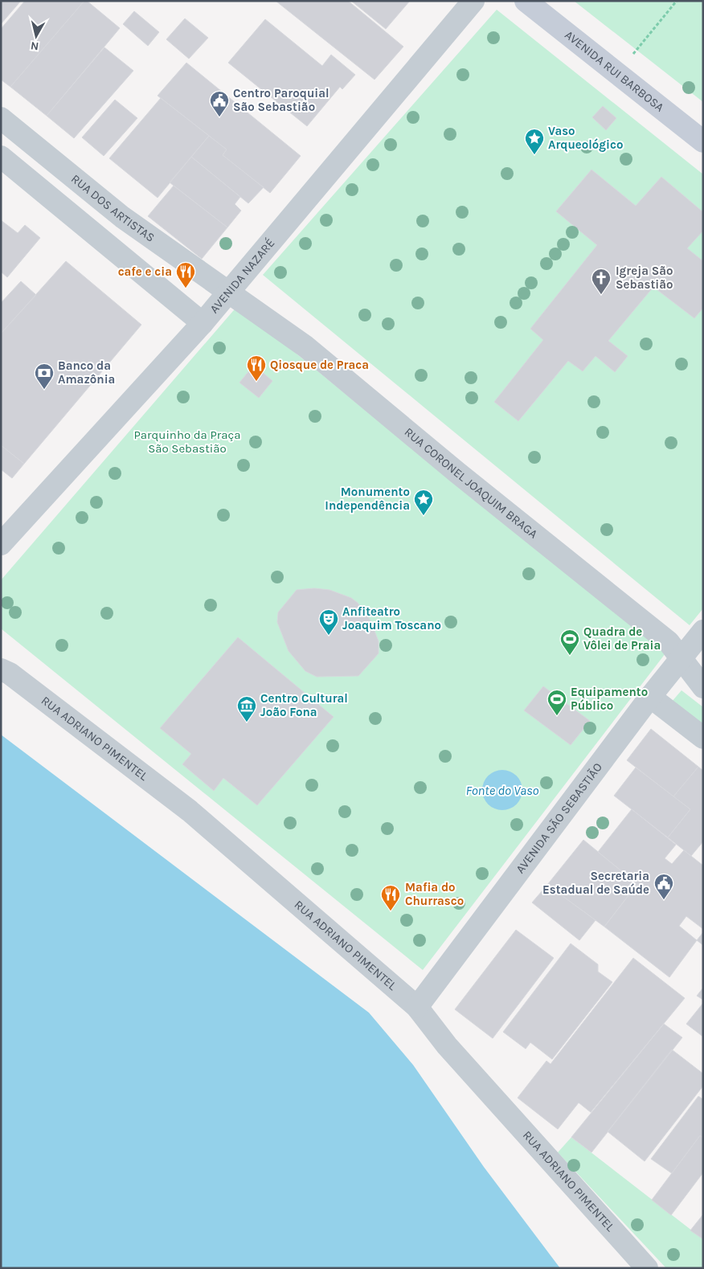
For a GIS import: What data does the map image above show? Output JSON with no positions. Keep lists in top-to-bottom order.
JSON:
{
  "streets": {
    "main road": ["AVENIDA RUI BARBOSA"],
    "street": [
      "RUA DOS ARTISTAS",
      "AVENIDA NAZARÉ",
      "RUA CORONEL JOAQUIM BRAGA",
      "RUA ADRIANO PIMENTEL",
      "AVENIDA SÃO SEBASTIÃO"
    ]
  },
  "crossings": [
    ["RUA DOS ARTISTAS", "AVENIDA NAZARÉ"],
    ["RUA DOS ARTISTAS", "RUA CORONEL JOAQUIM BRAGA"],
    ["AVENIDA NAZARÉ", "RUA CORONEL JOAQUIM BRAGA"],
    ["RUA CORONEL JOAQUIM BRAGA", "AVENIDA SÃO SEBASTIÃO"],
    ["RUA ADRIANO PIMENTEL", "AVENIDA SÃO SEBASTIÃO"]
  ],
  "water": ["Fonte do Vaso"],
  "parks": ["Parquinho da Praça São Sebastião"],
  "places": {
    "public building": ["Centro Paroquial São Sebastião", "Secretaria Estadual de Saúde"],
    "place": ["Vaso Arqueológico", "Monumento Independência"],
    "restaurant": ["cafe e cia", "Qiosque de Praca", "Mafia do Churrasco"],
    "church": ["Igreja São Sebastião"],
    "bank": ["Banco da Amazônia"],
    "theatre": ["Anfiteatro Joaquim Toscano"],
    "sports": ["Quadra de Vôlei de Praia", "Equipamento Público"],
    "museum": ["Centro Cultural João Fona"]
  },
  "north": "bottom"
}
